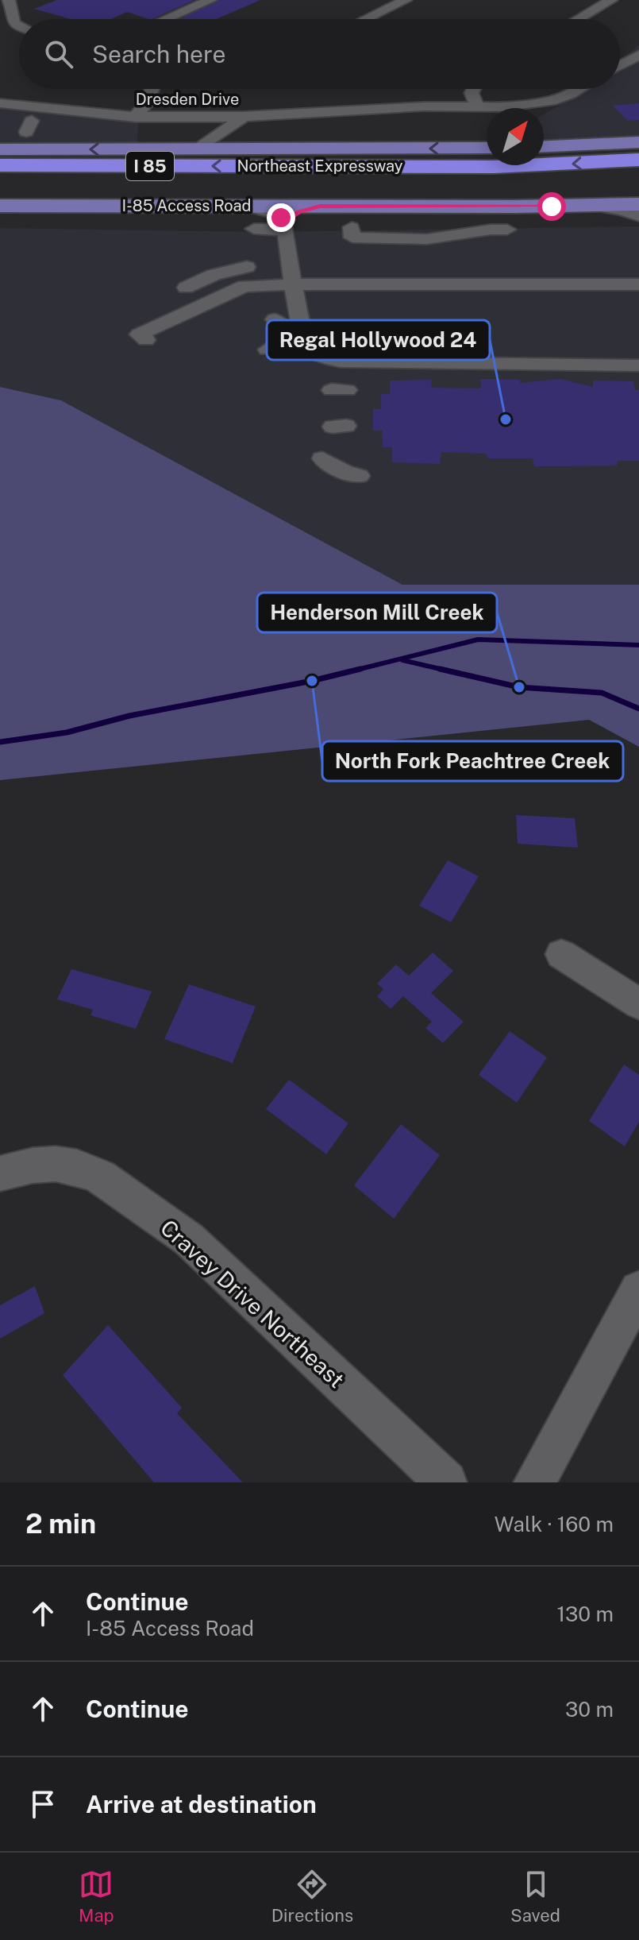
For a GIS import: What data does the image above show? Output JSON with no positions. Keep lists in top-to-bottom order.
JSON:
{
  "streets": {
    "highway": ["I 85", "Northeast Expressway"],
    "main road": ["I-85 Access Road"],
    "street": ["Dresden Drive", "Cravey Drive Northeast"]
  },
  "places": ["Regal Hollywood 24", "North Fork Peachtree Creek", "Henderson Mill Creek"],
  "north": "top right",
  "page": {
    "search": "Search here",
    "heading": ["2 min", "Walk · 160 m"],
    "list": [
      ["Continue", "I-85 Access Road", "130 m"],
      ["Continue", "30 m"],
      "Arrive at destination"
    ],
    "nav": ["Map", "Directions", "Saved"]
  }
}
